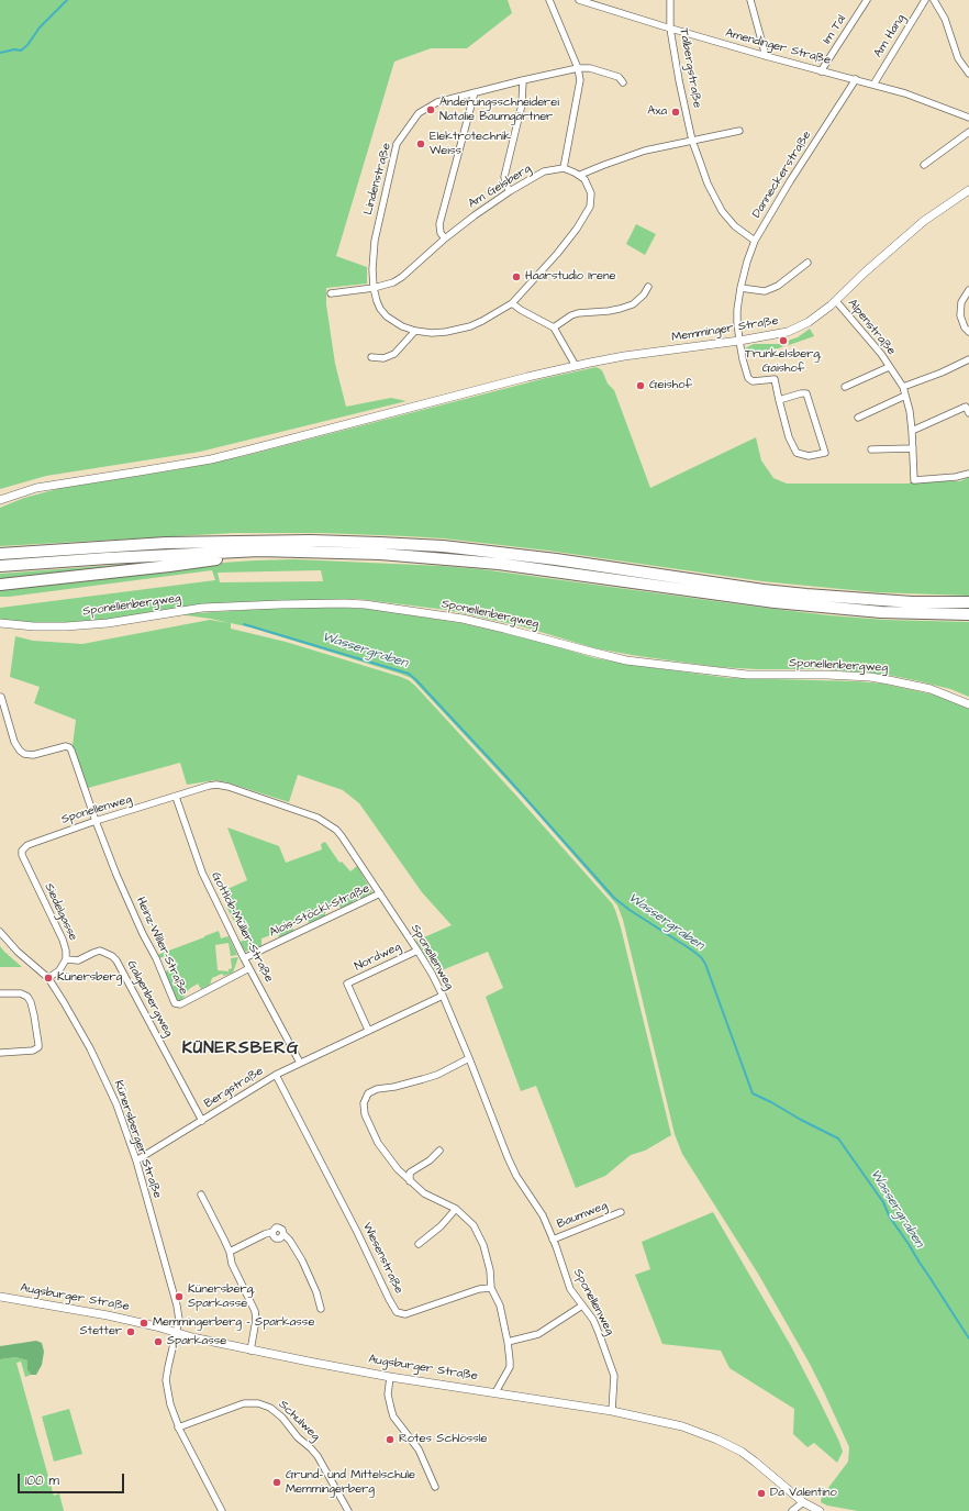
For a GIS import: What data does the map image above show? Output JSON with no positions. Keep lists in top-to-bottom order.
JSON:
{
  "streets": {
    "street": [
      "Im Tal",
      "Am Hang",
      "Amendinger Straße",
      "Talbergstraße",
      "Danneckerstraße",
      "Lindenstraße",
      "Am Geisberg",
      "Alpenstraße",
      "Memminger Straße",
      "Sponellenbergweg",
      "Sponellenweg",
      "Alois-Stöckl-Straße",
      "Siedelgasse",
      "Gottlob-Müller-Straße",
      "Heinz-Willer-Straße",
      "Nordweg",
      "Galgenbergweg",
      "Bergstraße",
      "Künersberger Straße",
      "Baumweg",
      "Wiesenstraße",
      "Augsburger Straße",
      "Schulweg"
    ]
  },
  "crossings": [
    ["Im Tal", "Amendinger Straße"],
    ["Am Hang", "Amendinger Straße"],
    ["Amendinger Straße", "Talbergstraße"],
    ["Amendinger Straße", "Danneckerstraße"],
    ["Talbergstraße", "Danneckerstraße"],
    ["Danneckerstraße", "Memminger Straße"],
    ["Lindenstraße", "Am Geisberg"],
    ["Alpenstraße", "Memminger Straße"],
    ["Sponellenweg", "Alois-Stöckl-Straße"],
    ["Sponellenweg", "Siedelgasse"],
    ["Sponellenweg", "Gottlob-Müller-Straße"],
    ["Sponellenweg", "Heinz-Willer-Straße"],
    ["Sponellenweg", "Nordweg"],
    ["Sponellenweg", "Bergstraße"],
    ["Sponellenweg", "Baumweg"],
    ["Sponellenweg", "Augsburger Straße"],
    ["Alois-Stöckl-Straße", "Gottlob-Müller-Straße"],
    ["Siedelgasse", "Galgenbergweg"],
    ["Siedelgasse", "Künersberger Straße"],
    ["Gottlob-Müller-Straße", "Heinz-Willer-Straße"],
    ["Gottlob-Müller-Straße", "Bergstraße"],
    ["Nordweg", "Bergstraße"],
    ["Galgenbergweg", "Bergstraße"],
    ["Bergstraße", "Künersberger Straße"],
    ["Bergstraße", "Wiesenstraße"],
    ["Künersberger Straße", "Augsburger Straße"],
    ["Künersberger Straße", "Schulweg"]
  ],
  "districts": ["KÜNERSBERG"],
  "water": ["Wassergraben"],
  "places": [
    "Änderungsschneiderei Natalie Baumgärtner",
    "Axa",
    "Elektrotechnik Weiss",
    "Haarstudio Irene",
    "Trunkelsberg, Gaishof",
    "Geishof",
    "Künersberg",
    "Künersberg, Sparkasse",
    "Memmingerberg - Sparkasse",
    "Stetter",
    "Sparkasse",
    "Rotes Schlössle",
    "Grund- und Mittelschule Memmingerberg",
    "Da Valentino"
  ],
  "scale_bar": "100 m"
}
